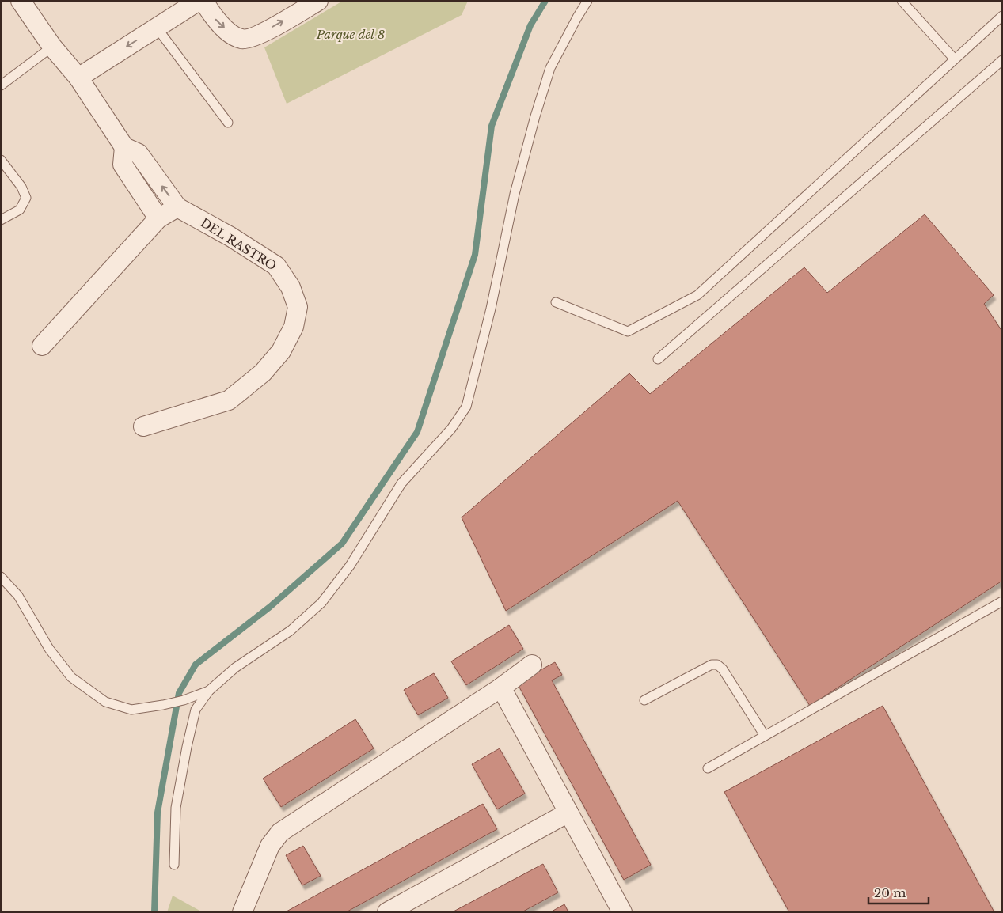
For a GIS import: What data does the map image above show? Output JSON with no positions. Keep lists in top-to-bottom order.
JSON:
{
  "streets": {
    "street": ["DEL RASTRO"]
  },
  "parks": ["Parque del 8"],
  "scale_bar": "20 m"
}
